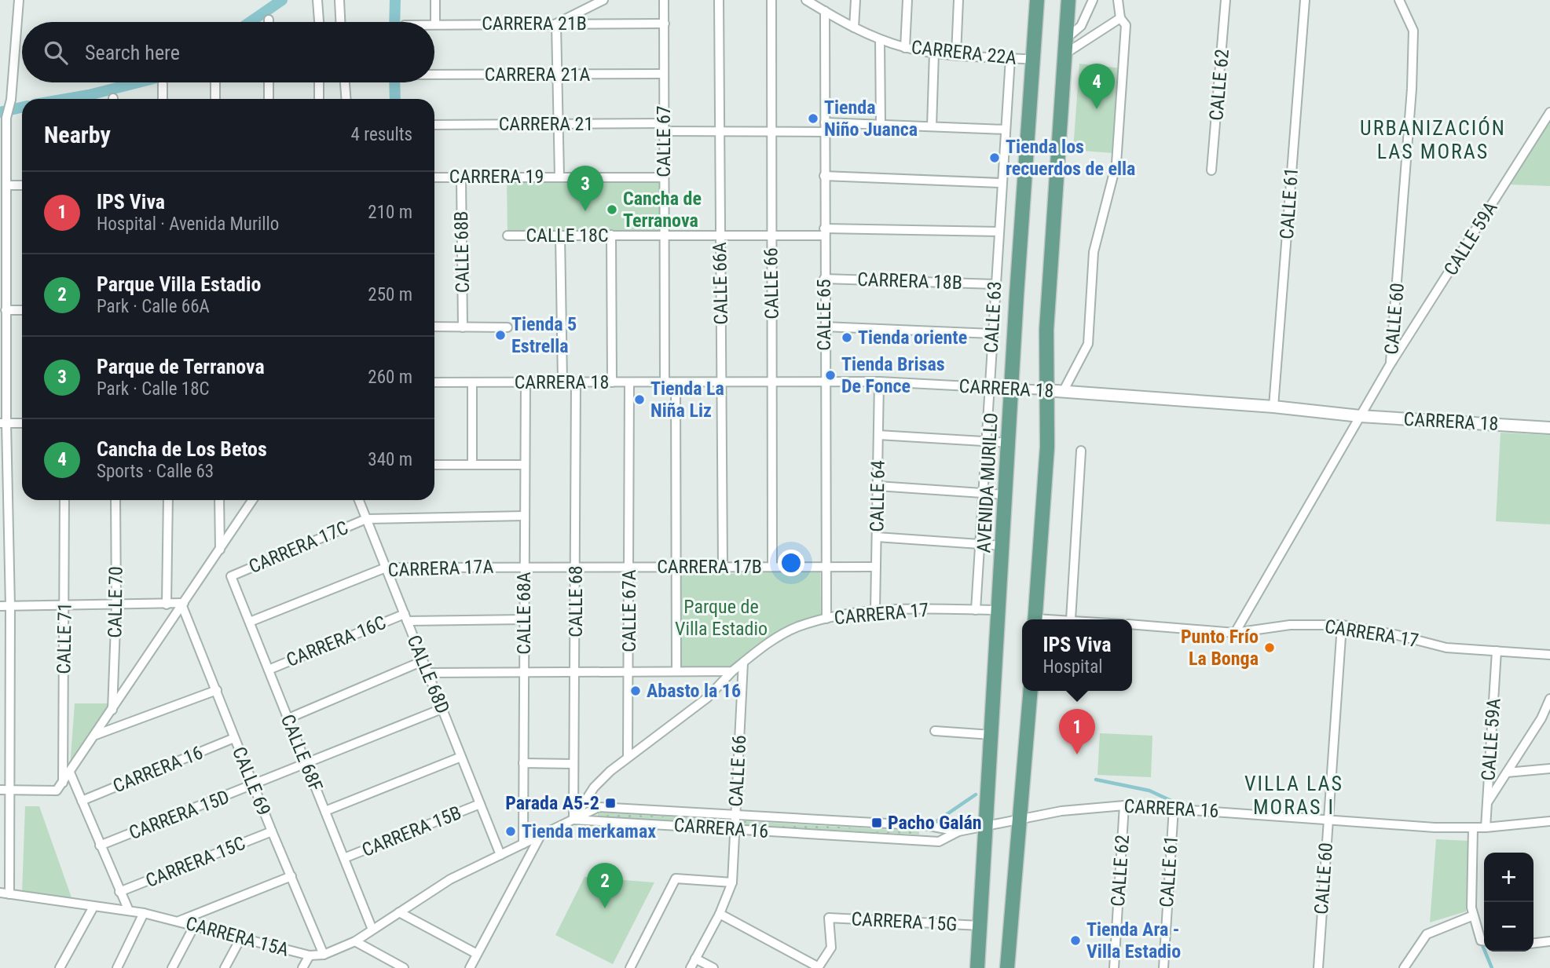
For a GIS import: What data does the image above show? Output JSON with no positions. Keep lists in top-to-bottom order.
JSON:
{
  "streets": {
    "main road": ["AVENIDA MURILLO"],
    "street": [
      "CARRERA 21B",
      "CARRERA 22A",
      "CARRERA 21A",
      "CALLE 62",
      "CARRERA 21",
      "CALLE 67",
      "CARRERA 19",
      "CALLE 61",
      "CALLE 18C",
      "CALLE 59A",
      "CALLE 68B",
      "CARRERA 18B",
      "CALLE 66A",
      "CALLE 66",
      "CALLE 65",
      "CALLE 63",
      "CALLE 60",
      "CARRERA 18",
      "CALLE 64",
      "CARRERA 17C",
      "CARRERA 17B",
      "CARRERA 17A",
      "CALLE 68",
      "CALLE 70",
      "CALLE 67A",
      "CALLE 68A",
      "CARRERA 17",
      "CALLE 71",
      "CARRERA 16C",
      "CALLE 68D",
      "CALLE 68F",
      "CARRERA 16",
      "CALLE 69",
      "CARRERA 15D",
      "CARRERA 15B",
      "CARRERA 15C",
      "CARRERA 15G",
      "CARRERA 15A"
    ]
  },
  "crossings": [
    ["CARRERA 21B", "CALLE 67"],
    ["CARRERA 22A", "CALLE 65"],
    ["CARRERA 22A", "CALLE 63"],
    ["CARRERA 22A", "AVENIDA MURILLO"],
    ["CARRERA 21A", "CALLE 67"],
    ["CALLE 62", "CARRERA 16"],
    ["CARRERA 21", "CALLE 67"],
    ["CARRERA 21", "CALLE 66A"],
    ["CARRERA 21", "CALLE 66"],
    ["CARRERA 21", "CALLE 65"],
    ["CARRERA 21", "CALLE 63"],
    ["CALLE 67", "CARRERA 19"],
    ["CALLE 67", "CALLE 18C"],
    ["CALLE 67", "CARRERA 18"],
    ["CARRERA 19", "CALLE 68B"],
    ["CALLE 61", "CARRERA 18"],
    ["CALLE 61", "CARRERA 16"],
    ["CALLE 18C", "CALLE 66A"],
    ["CALLE 18C", "CALLE 66"],
    ["CALLE 18C", "CALLE 65"],
    ["CALLE 18C", "CALLE 63"],
    ["CALLE 59A", "CALLE 60"],
    ["CALLE 59A", "CARRERA 17"],
    ["CALLE 59A", "CARRERA 16"],
    ["CARRERA 18B", "CALLE 65"],
    ["CARRERA 18B", "CALLE 63"],
    ["CALLE 66A", "CARRERA 18"],
    ["CALLE 66A", "CARRERA 17B"],
    ["CALLE 66", "CARRERA 18"],
    ["CALLE 66", "CARRERA 17B"],
    ["CALLE 66", "CARRERA 17"],
    ["CALLE 66", "CARRERA 16"],
    ["CALLE 65", "CARRERA 18"],
    ["CALLE 65", "CARRERA 17B"],
    ["CALLE 65", "CARRERA 17"],
    ["CALLE 63", "CARRERA 18"],
    ["CALLE 63", "CARRERA 17"],
    ["CALLE 60", "CARRERA 18"],
    ["CALLE 60", "CARRERA 17"],
    ["CALLE 60", "CARRERA 16"],
    ["CARRERA 18", "AVENIDA MURILLO"],
    ["CARRERA 18", "CALLE 64"],
    ["CARRERA 18", "CALLE 68"],
    ["CARRERA 18", "CALLE 67A"],
    ["CARRERA 18", "CALLE 68A"],
    ["AVENIDA MURILLO", "CARRERA 17"],
    ["AVENIDA MURILLO", "CARRERA 16"],
    ["AVENIDA MURILLO", "CARRERA 15G"],
    ["CALLE 64", "CARRERA 17B"],
    ["CALLE 64", "CARRERA 17"],
    ["CARRERA 17C", "CALLE 68D"],
    ["CARRERA 17C", "CALLE 68F"],
    ["CARRERA 17B", "CARRERA 17A"],
    ["CARRERA 17B", "CALLE 68"],
    ["CARRERA 17B", "CALLE 67A"],
    ["CARRERA 17A", "CALLE 68"],
    ["CARRERA 17A", "CALLE 68A"],
    ["CARRERA 17A", "CALLE 68D"],
    ["CARRERA 17A", "CALLE 68F"],
    ["CALLE 68", "CARRERA 16"],
    ["CALLE 68", "CARRERA 15A"],
    ["CALLE 67A", "CARRERA 17"],
    ["CALLE 68A", "CARRERA 16C"],
    ["CALLE 68A", "CARRERA 15A"],
    ["CARRERA 16C", "CALLE 68D"],
    ["CARRERA 16C", "CALLE 68F"],
    ["CALLE 68D", "CARRERA 15D"],
    ["CALLE 68D", "CARRERA 15B"],
    ["CALLE 68D", "CARRERA 15A"],
    ["CALLE 68F", "CARRERA 15D"],
    ["CALLE 68F", "CARRERA 15B"],
    ["CALLE 68F", "CARRERA 15A"],
    ["CARRERA 16", "CALLE 69"],
    ["CARRERA 16", "CARRERA 15A"],
    ["CALLE 69", "CARRERA 15D"],
    ["CALLE 69", "CARRERA 15C"],
    ["CALLE 69", "CARRERA 15A"]
  ],
  "districts": ["URBANIZACIÓN LAS MORAS", "VILLA LAS MORAS I"],
  "parks": ["Parque de Villa Estadio"],
  "places": {
    "other": [
      "Tienda Niño Juanca",
      "Tienda los recuerdos de ella",
      "Cancha de Terranova",
      "Tienda 5 Estrella",
      "Tienda oriente",
      "Tienda Brisas De Fonce",
      "Tienda La Niña Liz",
      "Punto Frío La Bonga",
      "Abasto la 16",
      "Tienda merkamax",
      "Tienda Ara - Villa Estadio"
    ],
    "transit": ["Parada A5-2", "Pacho Galán"]
  },
  "page": {
    "search": "Search here",
    "pins": [
      "4",
      "3",
      "1",
      "2"
    ],
    "heading": ["Nearby", "4 results"],
    "list": [
      {
        "mark": "1",
        "name": "IPS Viva",
        "note": "Hospital · Avenida Murillo",
        "value": "210 m"
      },
      {
        "mark": "2",
        "name": "Parque Villa Estadio",
        "note": "Park · Calle 66A",
        "value": "250 m"
      },
      {
        "mark": "3",
        "name": "Parque de Terranova",
        "note": "Park · Calle 18C",
        "value": "260 m"
      },
      {
        "mark": "4",
        "name": "Cancha de Los Betos",
        "note": "Sports · Calle 63",
        "value": "340 m"
      }
    ],
    "popup": ["IPS Viva", "Hospital"],
    "map_buttons": ["+", "−"]
  }
}
